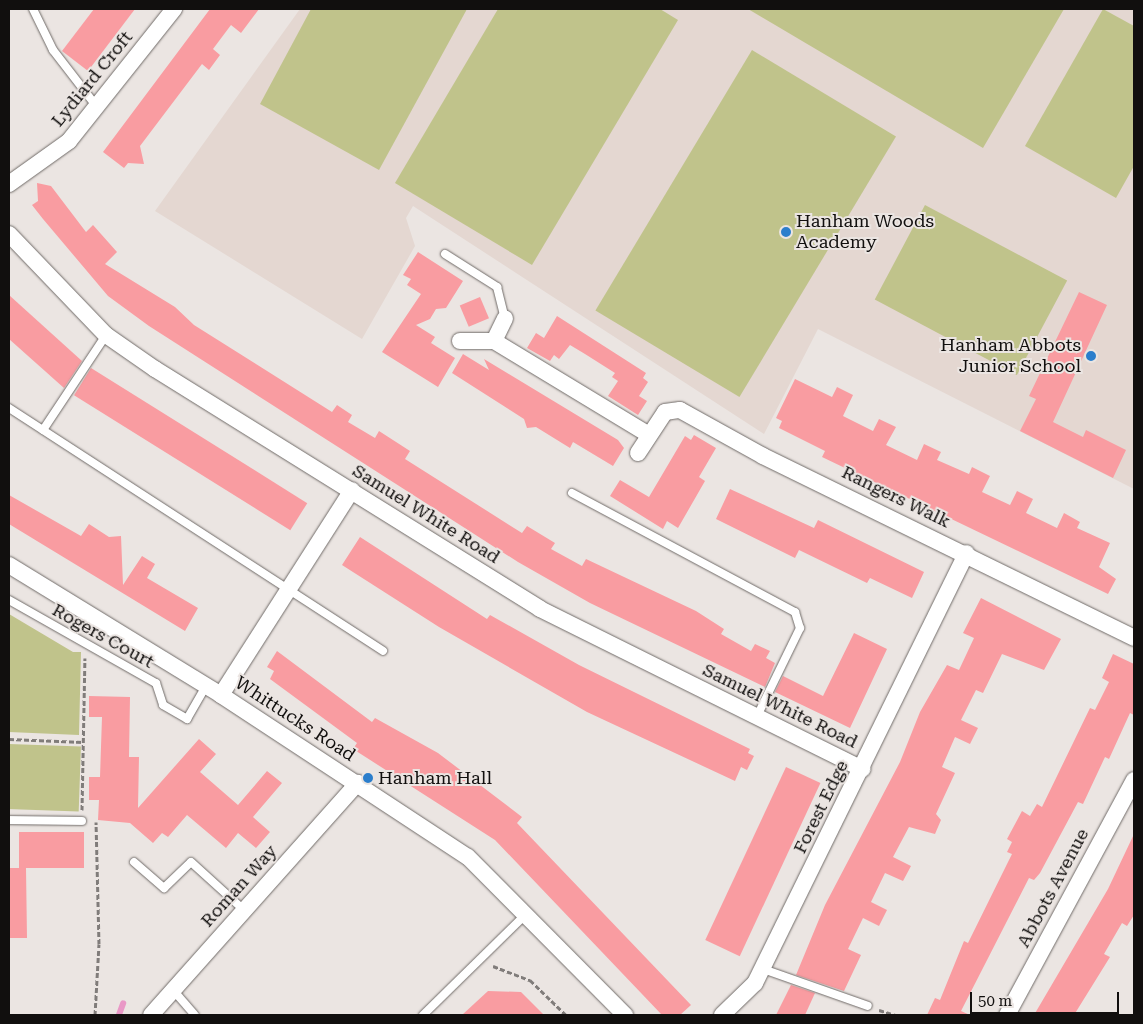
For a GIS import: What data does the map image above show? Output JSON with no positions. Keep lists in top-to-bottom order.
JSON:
{
  "streets": {
    "street": [
      "Lydiard Croft",
      "Rangers Walk",
      "Samuel White Road",
      "Whittucks Road",
      "Forest Edge",
      "Roman Way",
      "Abbots Avenue"
    ],
    "lane": ["Rogers Court"]
  },
  "crossings": [
    ["Rangers Walk", "Forest Edge"],
    ["Samuel White Road", "Forest Edge"],
    ["Rogers Court", "Whittucks Road"],
    ["Whittucks Road", "Roman Way"]
  ],
  "places": ["Hanham Woods Academy", "Hanham Abbots Junior School", "Hanham Hall"],
  "scale_bar": "50 m"
}
